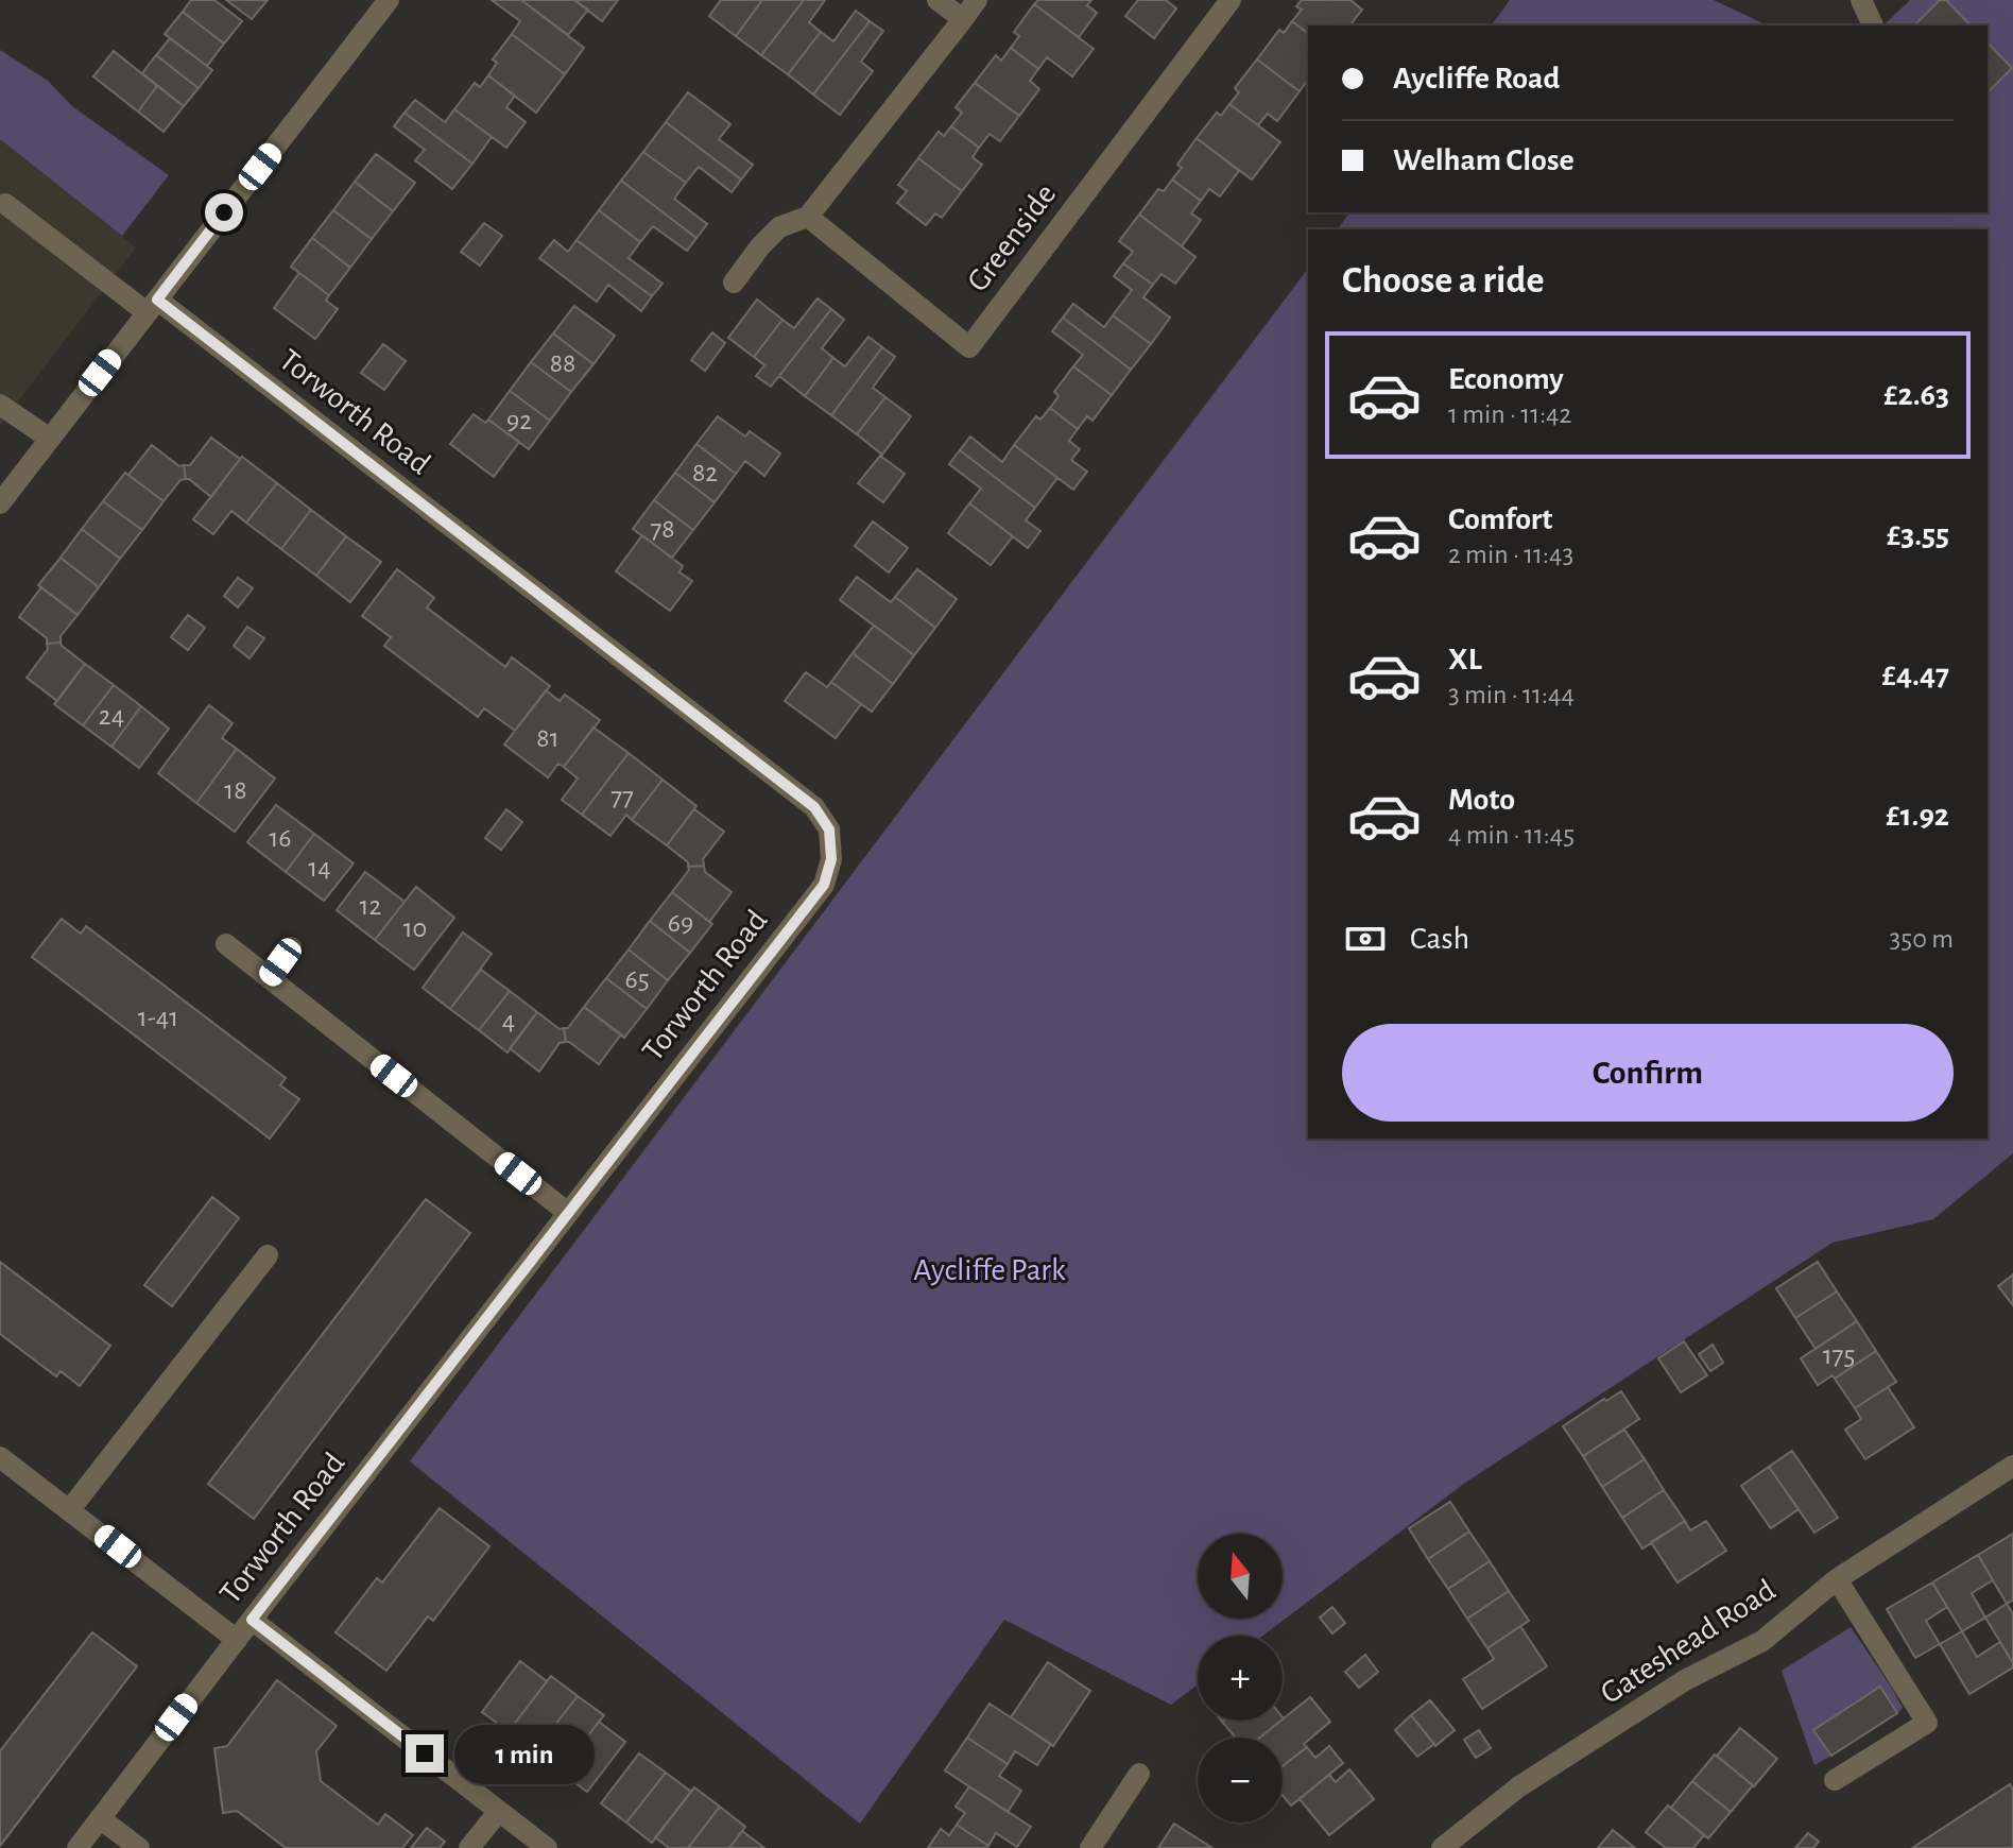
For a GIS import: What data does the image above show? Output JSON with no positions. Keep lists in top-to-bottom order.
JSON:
{
  "streets": {
    "street": ["Greenside", "Torworth Road", "Gateshead Road"]
  },
  "parks": ["Aycliffe Park"],
  "house_numbers": [
    "88",
    "92",
    "82",
    "78",
    "24",
    "81",
    "18",
    "77",
    "16",
    "14",
    "12",
    "69",
    "10",
    "65",
    "1-41",
    "4",
    "175"
  ],
  "north": "top",
  "page": {
    "banner": ["Aycliffe Road", "Welham Close"],
    "heading": "Choose a ride",
    "list": [
      {
        "name": "Economy",
        "note": "1 min · 11:42",
        "value": "£2.63"
      },
      {
        "name": "Comfort",
        "note": "2 min · 11:43",
        "value": "£3.55"
      },
      {
        "name": "XL",
        "note": "3 min · 11:44",
        "value": "£4.47"
      },
      {
        "name": "Moto",
        "note": "4 min · 11:45",
        "value": "£1.92"
      }
    ],
    "pay": ["Cash", "350 m"],
    "buttons": "Confirm",
    "map_buttons": ["+", "−"],
    "bubble": "1 min"
  }
}
